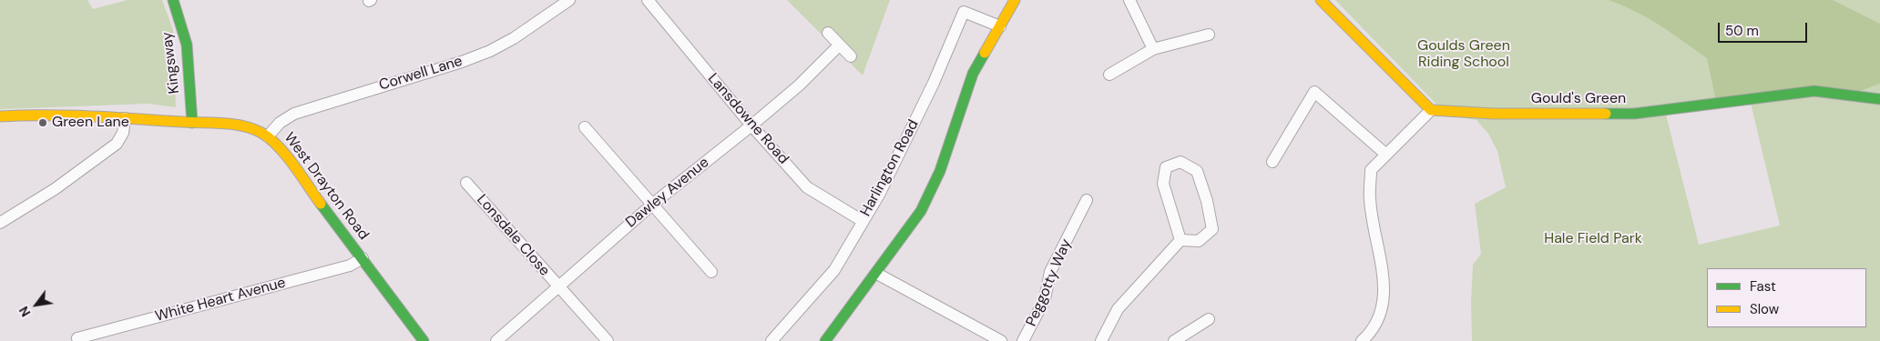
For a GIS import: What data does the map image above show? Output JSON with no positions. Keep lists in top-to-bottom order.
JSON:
{
  "streets": {
    "main road": ["Kingsway", "Gould's Green", "West Drayton Road"],
    "street": [
      "Corwell Lane",
      "Lansdowne Road",
      "Harlington Road",
      "Dawley Avenue",
      "Lonsdale Close",
      "Peggotty Way",
      "White Heart Avenue"
    ]
  },
  "crossings": [
    ["Kingsway", "West Drayton Road"],
    ["Corwell Lane", "West Drayton Road"],
    ["Lansdowne Road", "Harlington Road"],
    ["Lansdowne Road", "Dawley Avenue"],
    ["West Drayton Road", "White Heart Avenue"],
    ["Dawley Avenue", "Lonsdale Close"]
  ],
  "parks": ["Goulds Green Riding School", "Hale Field Park"],
  "places": ["Green Lane"],
  "legend": ["Fast", "Slow"],
  "scale_bar": "50 m",
  "north": "bottom left"
}
